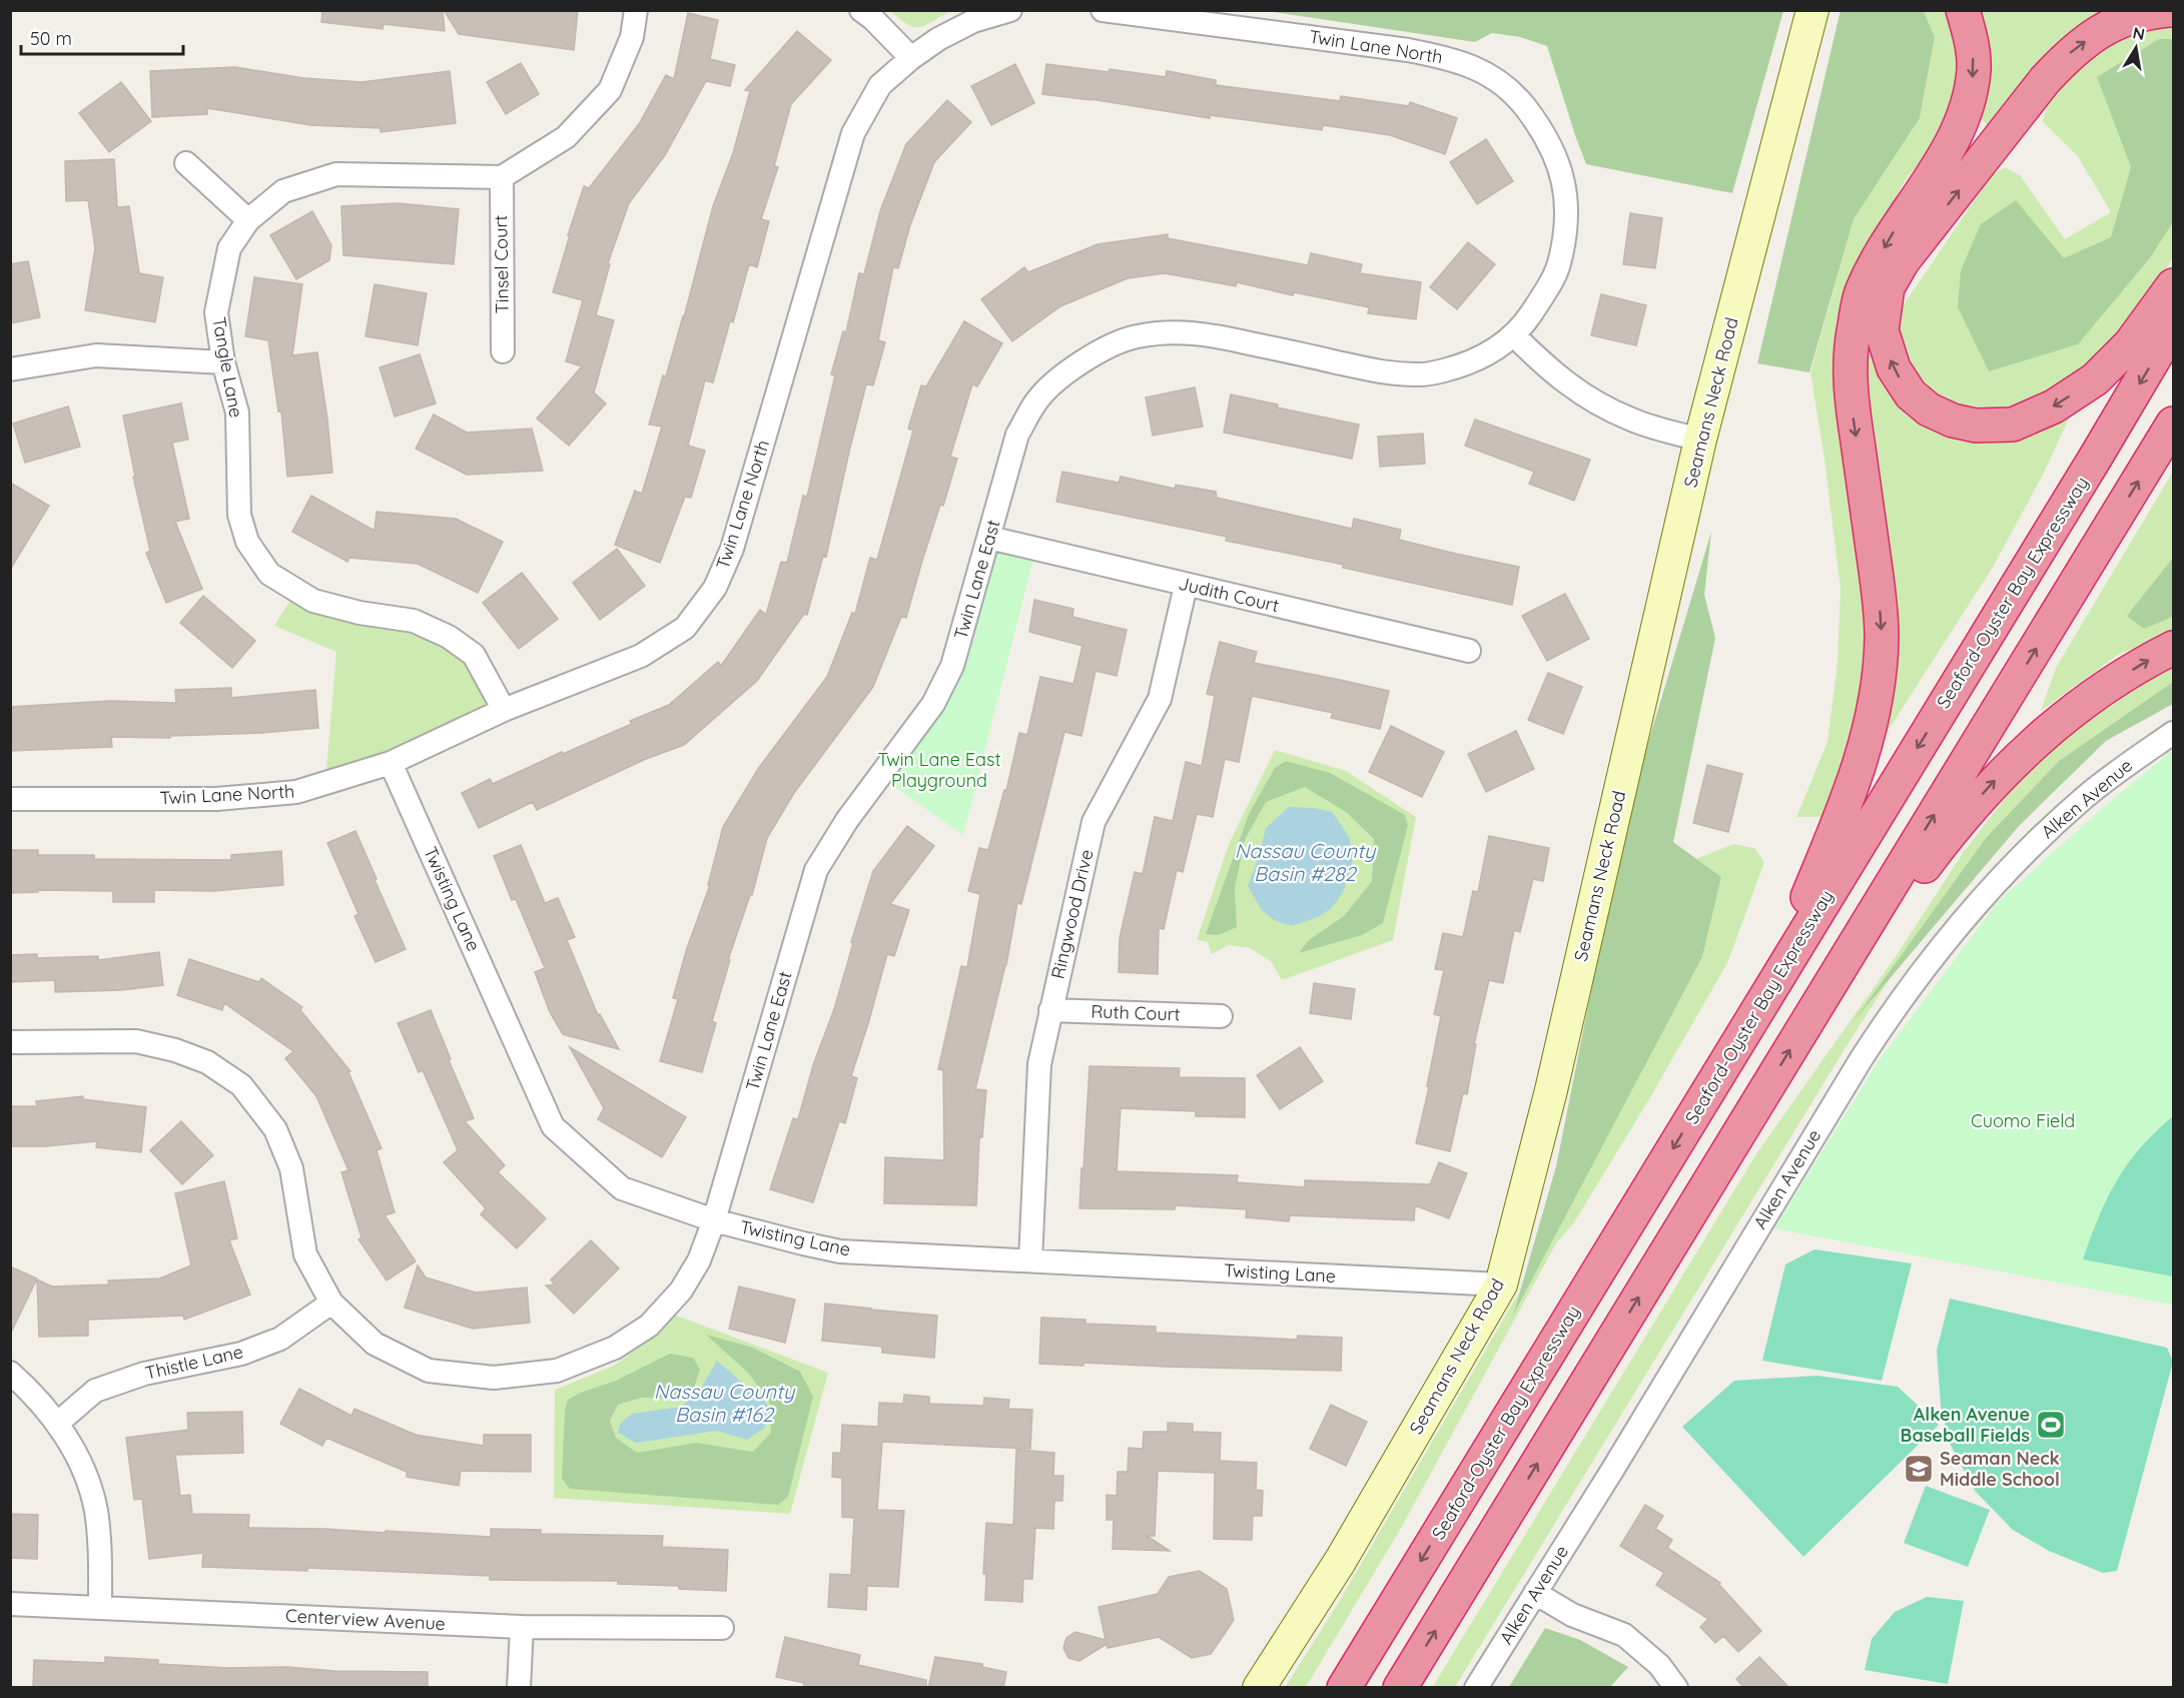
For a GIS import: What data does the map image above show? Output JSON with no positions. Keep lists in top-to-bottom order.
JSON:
{
  "streets": {
    "highway": ["Seaford-Oyster Bay Expressway"],
    "main road": ["Seamans Neck Road"],
    "street": [
      "Twin Lane North",
      "Tinsel Court",
      "Tangle Lane",
      "Twin Lane East",
      "Judith Court",
      "Alken Avenue",
      "Twisting Lane",
      "Ringwood Drive",
      "Ruth Court",
      "Thistle Lane",
      "Centerview Avenue"
    ]
  },
  "crossings": [
    ["Twin Lane North", "Tangle Lane"],
    ["Twin Lane North", "Twin Lane East"],
    ["Twin Lane North", "Twisting Lane"],
    ["Tinsel Court", "Tangle Lane"],
    ["Seamans Neck Road", "Twisting Lane"],
    ["Twin Lane East", "Judith Court"],
    ["Twin Lane East", "Twisting Lane"],
    ["Twin Lane East", "Thistle Lane"],
    ["Judith Court", "Ringwood Drive"],
    ["Twisting Lane", "Ringwood Drive"],
    ["Ringwood Drive", "Ruth Court"]
  ],
  "water": ["Nassau County Basin #282", "Nassau County Basin #162"],
  "parks": ["Twin Lane East Playground", "Cuomo Field"],
  "places": {
    "sports": ["Alken Avenue Baseball Fields"],
    "school or university": ["Seaman Neck Middle School"]
  },
  "scale_bar": "50 m",
  "north": "top"
}
